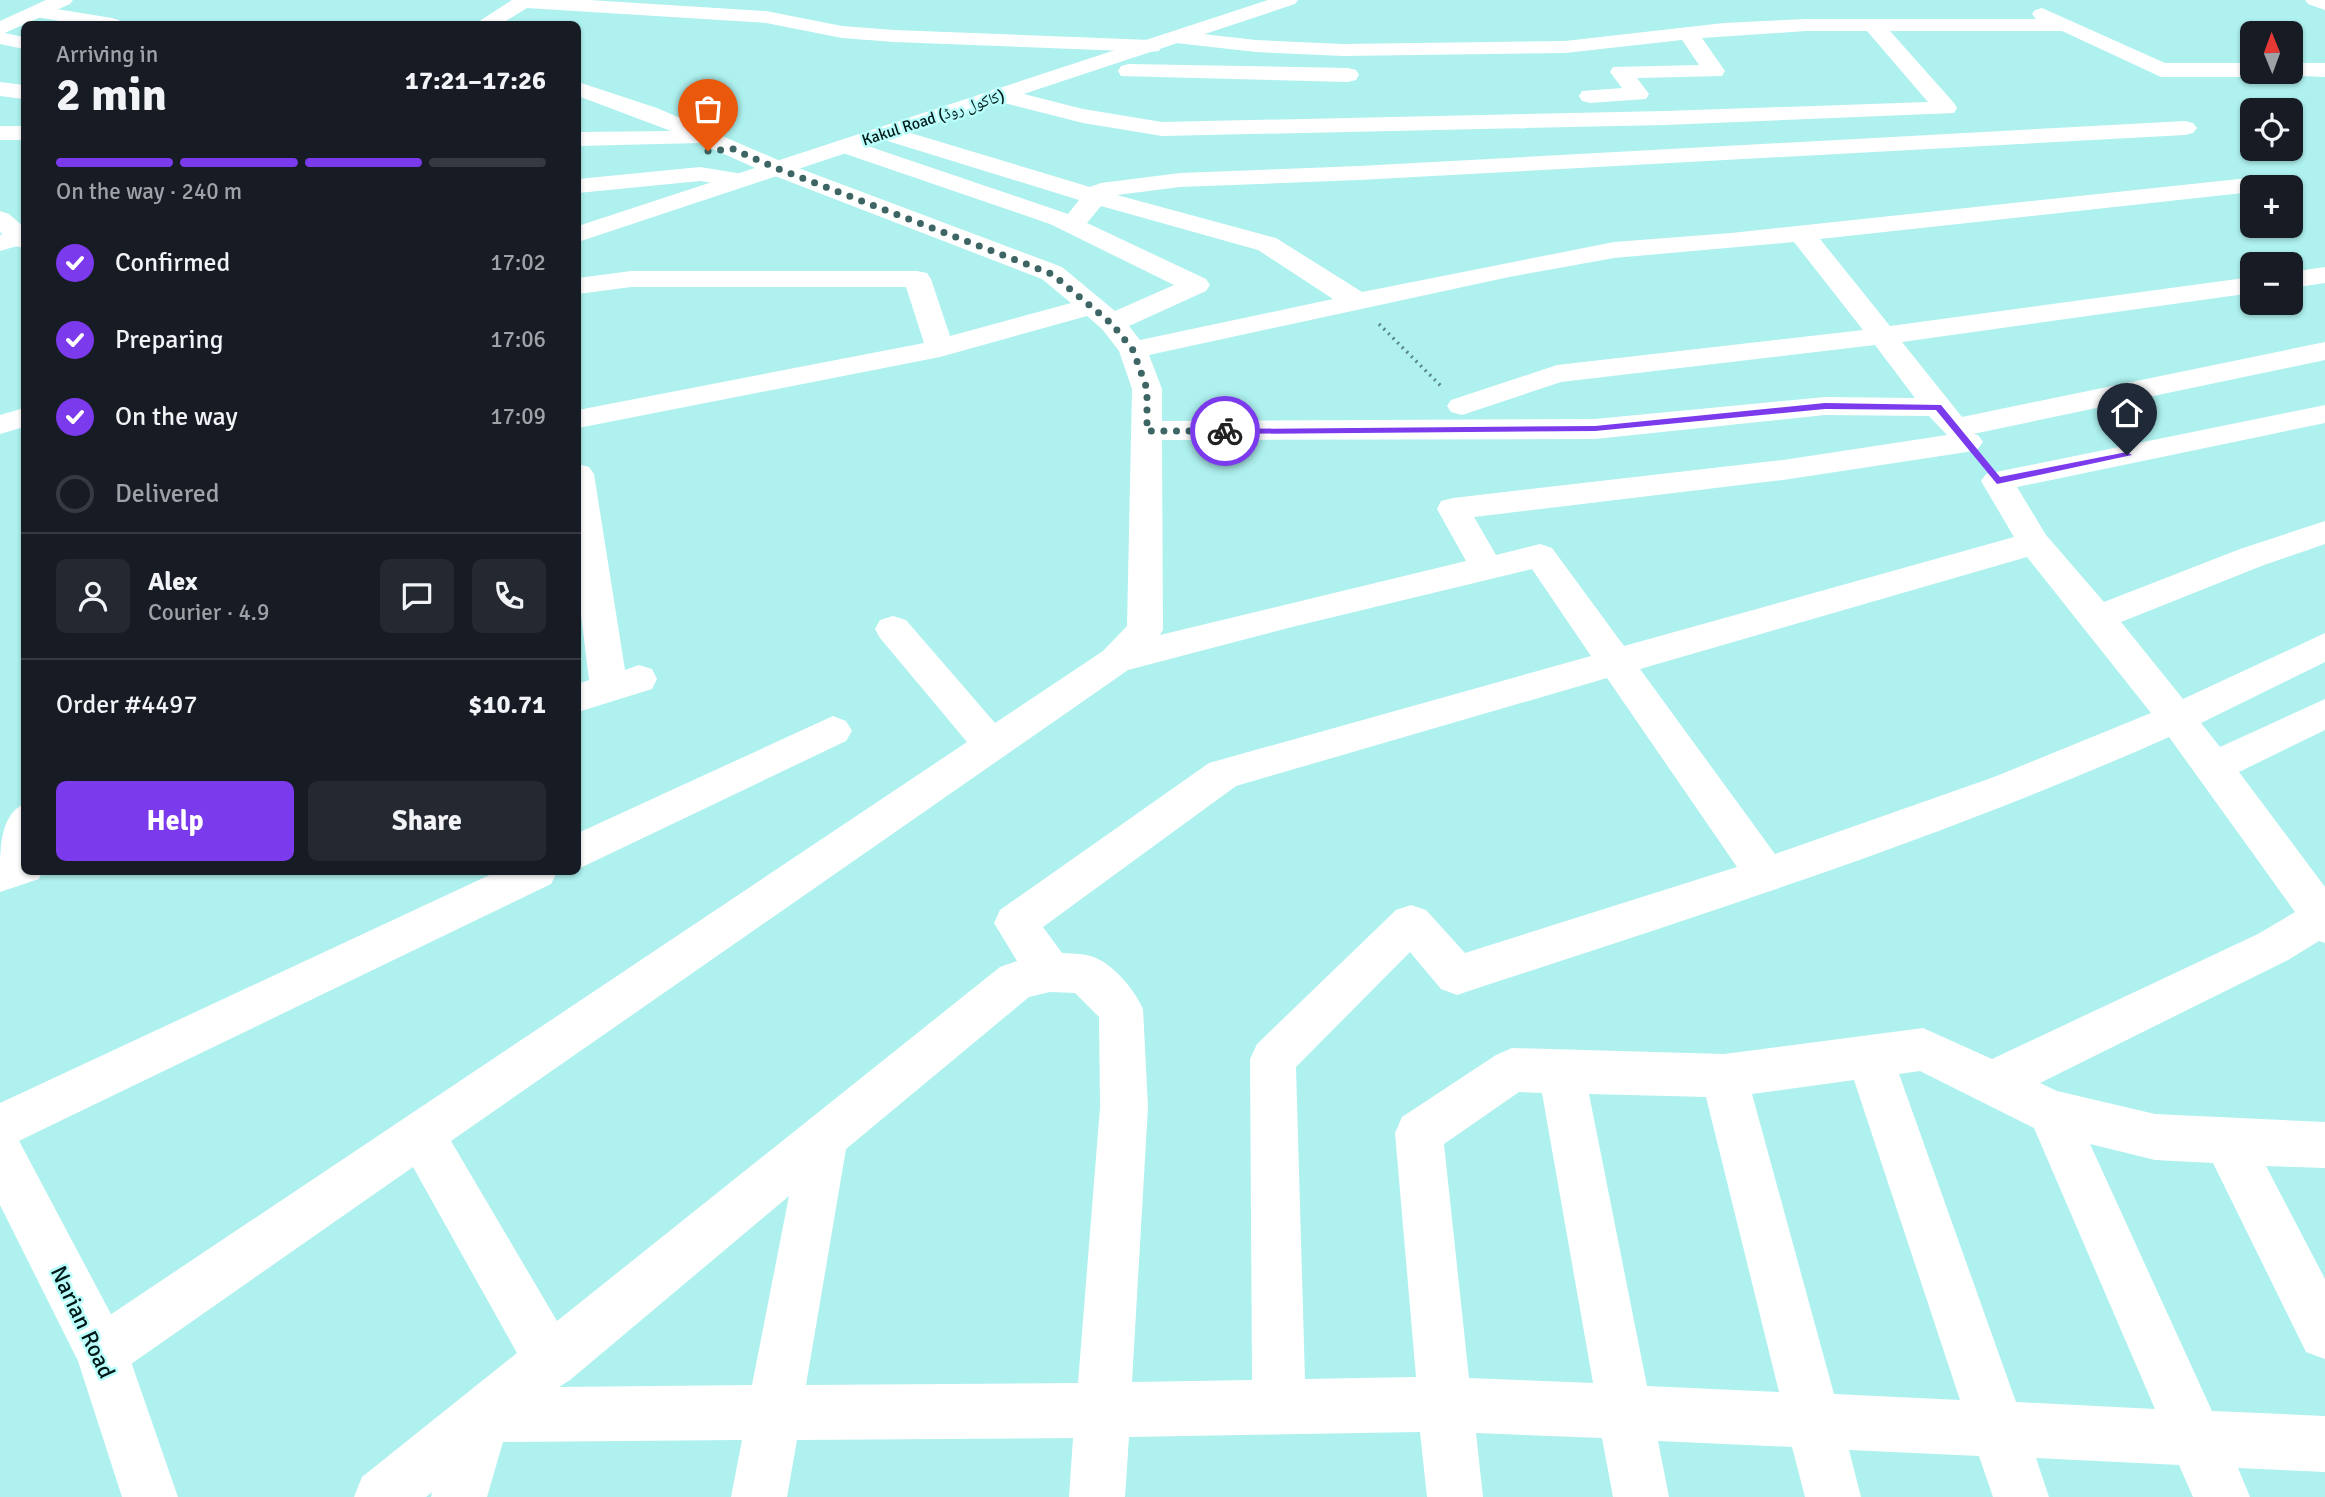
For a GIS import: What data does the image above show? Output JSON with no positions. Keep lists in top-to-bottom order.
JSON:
{
  "streets": {
    "main road": ["Kakul Road (کاکول روڈ)", "Narian Road"]
  },
  "north": "top",
  "page": {
    "map_buttons": ["+", "−"],
    "heading": ["2 min", "Arriving in", "17:21–17:26"],
    "panel": [
      "Alex",
      "Courier · 4.9",
      "Order #4497",
      "$10.71"
    ],
    "bar": "On the way · 240 m",
    "list": [
      ["Confirmed", "17:02"],
      ["Preparing", "17:06"],
      ["On the way", "17:09"],
      "Delivered"
    ],
    "buttons": ["Help", "Share"]
  }
}
